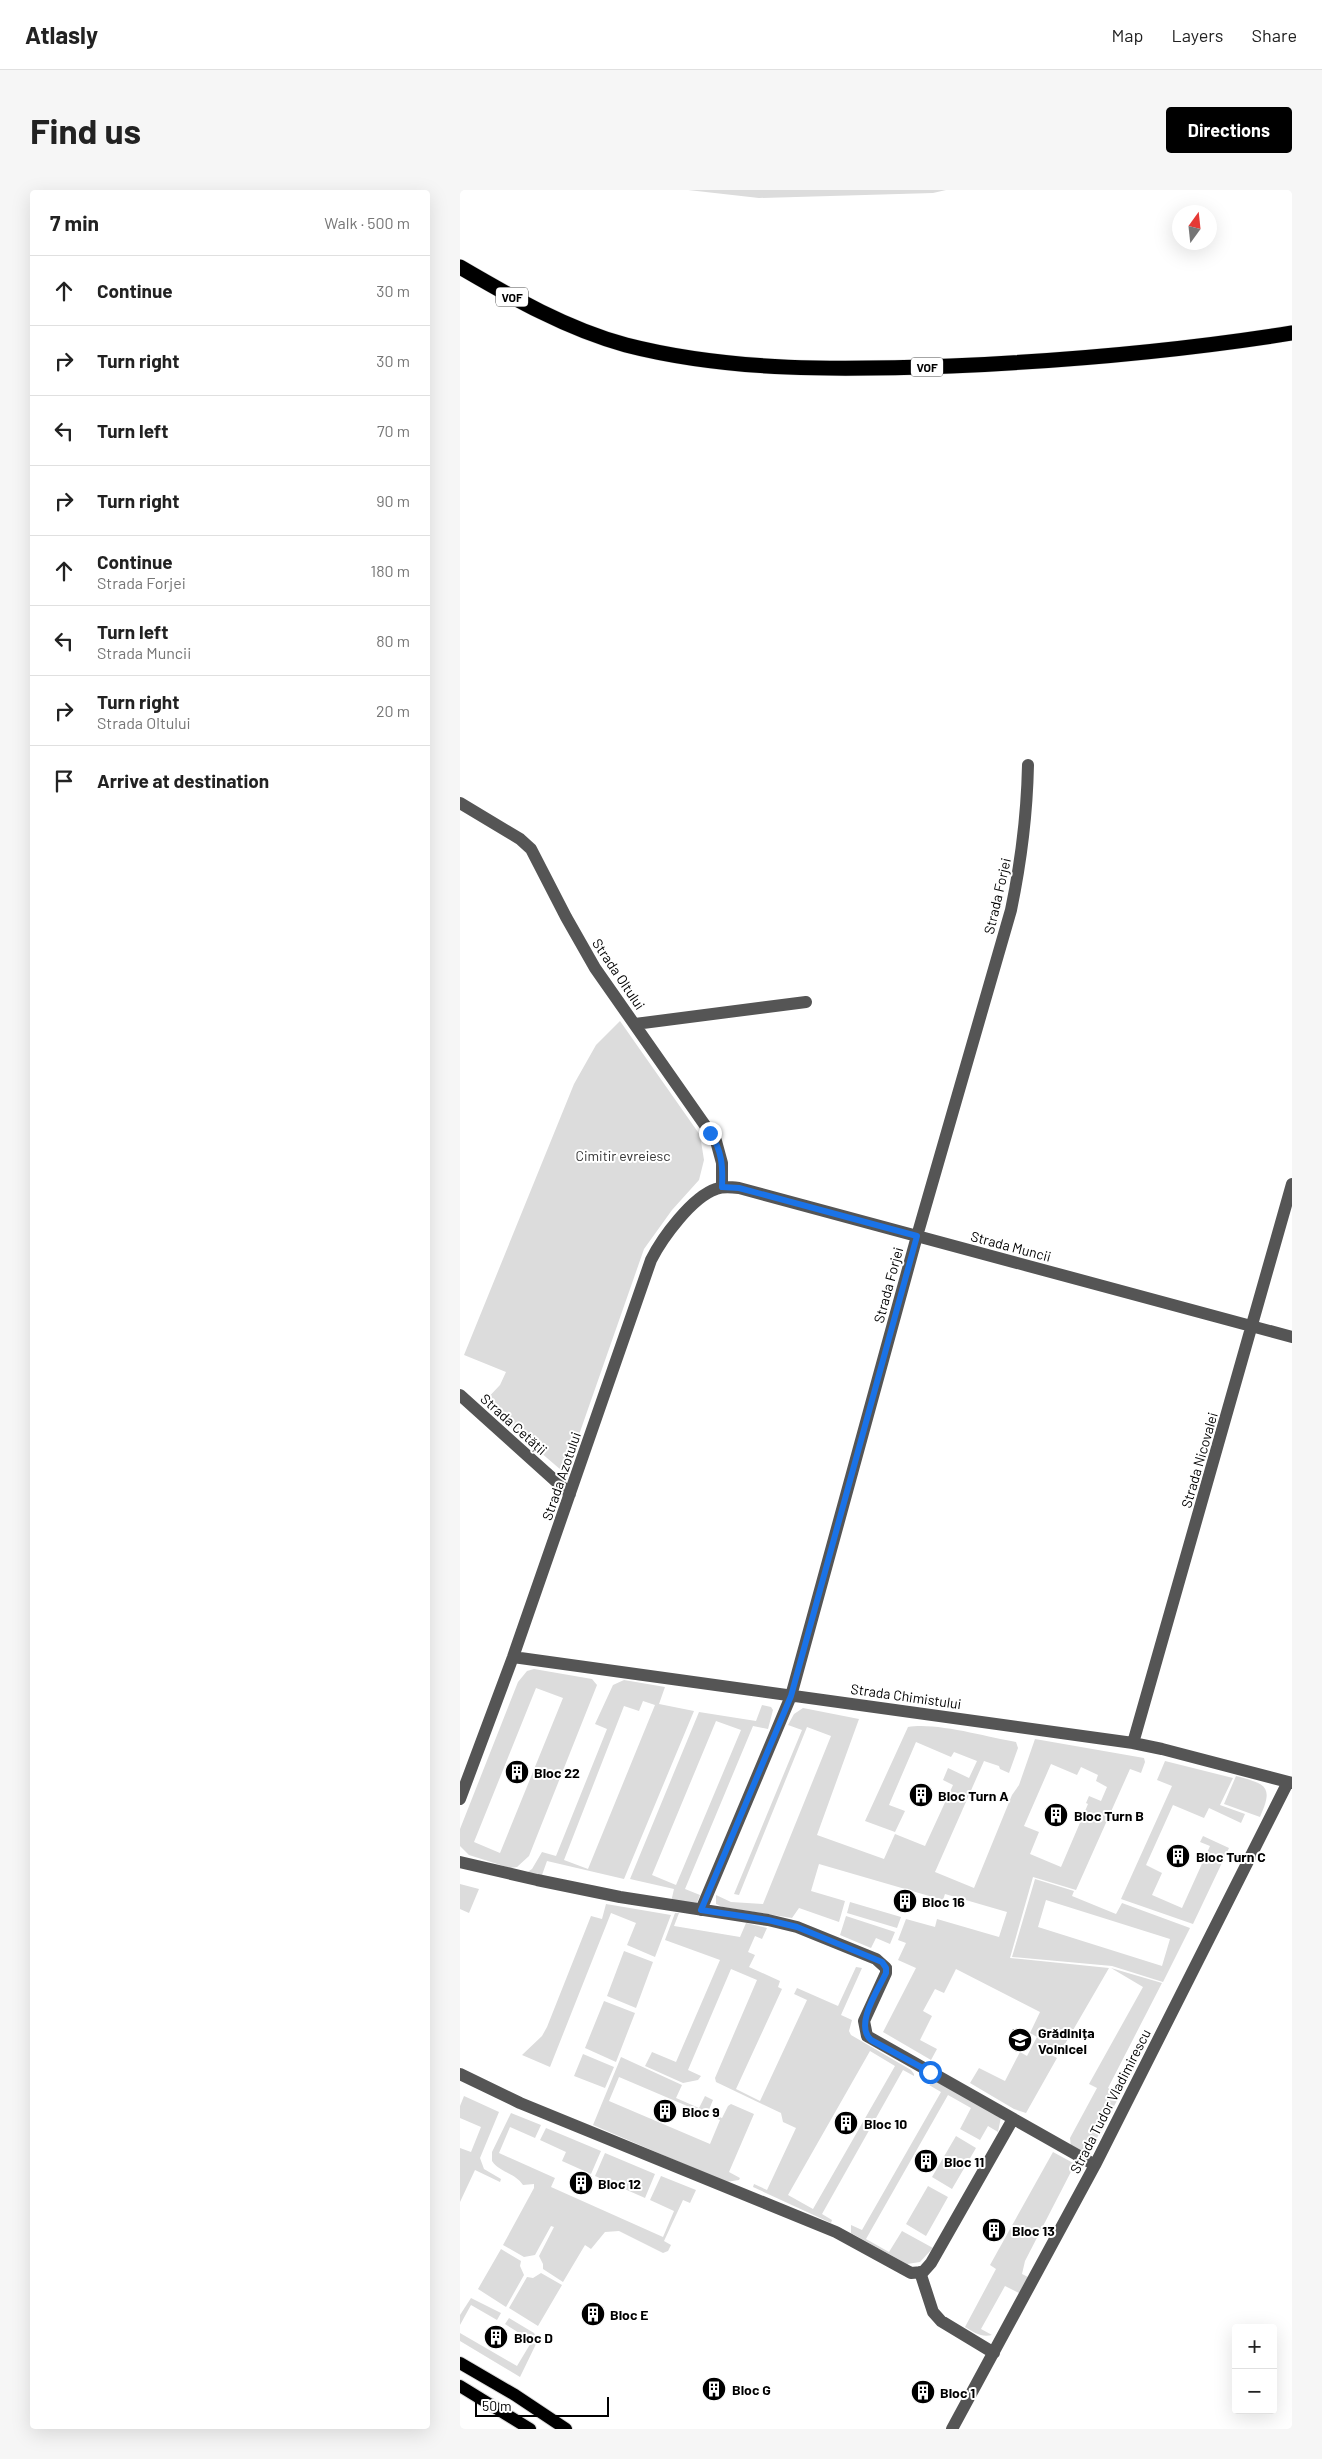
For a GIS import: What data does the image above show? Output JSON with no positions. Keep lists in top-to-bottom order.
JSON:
{
  "streets": {
    "highway": ["VOF"],
    "street": [
      "Strada Forjei",
      "Strada Oltului",
      "Strada Muncii",
      "Strada Cetății",
      "Strada Nicovalei",
      "Strada Azotului",
      "Strada Chimistului",
      "Strada Tudor Vladimirescu"
    ]
  },
  "crossings": [
    ["Strada Forjei", "Strada Muncii"],
    ["Strada Forjei", "Strada Chimistului"],
    ["Strada Oltului", "Strada Muncii"],
    ["Strada Oltului", "Strada Azotului"],
    ["Strada Muncii", "Strada Nicovalei"],
    ["Strada Muncii", "Strada Azotului"],
    ["Strada Cetății", "Strada Azotului"],
    ["Strada Nicovalei", "Strada Chimistului"],
    ["Strada Azotului", "Strada Chimistului"],
    ["Strada Chimistului", "Strada Tudor Vladimirescu"]
  ],
  "parks": ["Cimitir evreiesc"],
  "places": {
    "building": [
      "Bloc 22",
      "Bloc Turn A",
      "Bloc Turn B",
      "Bloc Turn C",
      "Bloc 16",
      "Bloc 9",
      "Bloc 10",
      "Bloc 11",
      "Bloc 12",
      "Bloc 13",
      "Bloc E",
      "Bloc D",
      "Bloc G",
      "Bloc 1"
    ],
    "school or university": ["Grădinița Voinicel"]
  },
  "scale_bar": "50 m",
  "north": "top",
  "page": {
    "header": "Atlasly",
    "nav": ["Map", "Layers", "Share"],
    "buttons": "Directions",
    "title": "Find us",
    "heading": ["7 min", "Walk · 500 m"],
    "list": [
      ["Continue", "30 m"],
      ["Turn right", "30 m"],
      ["Turn left", "70 m"],
      ["Turn right", "90 m"],
      ["Continue", "Strada Forjei", "180 m"],
      ["Turn left", "Strada Muncii", "80 m"],
      ["Turn right", "Strada Oltului", "20 m"],
      "Arrive at destination"
    ],
    "map_buttons": ["+", "−"],
    "scale": "50 m"
  }
}
